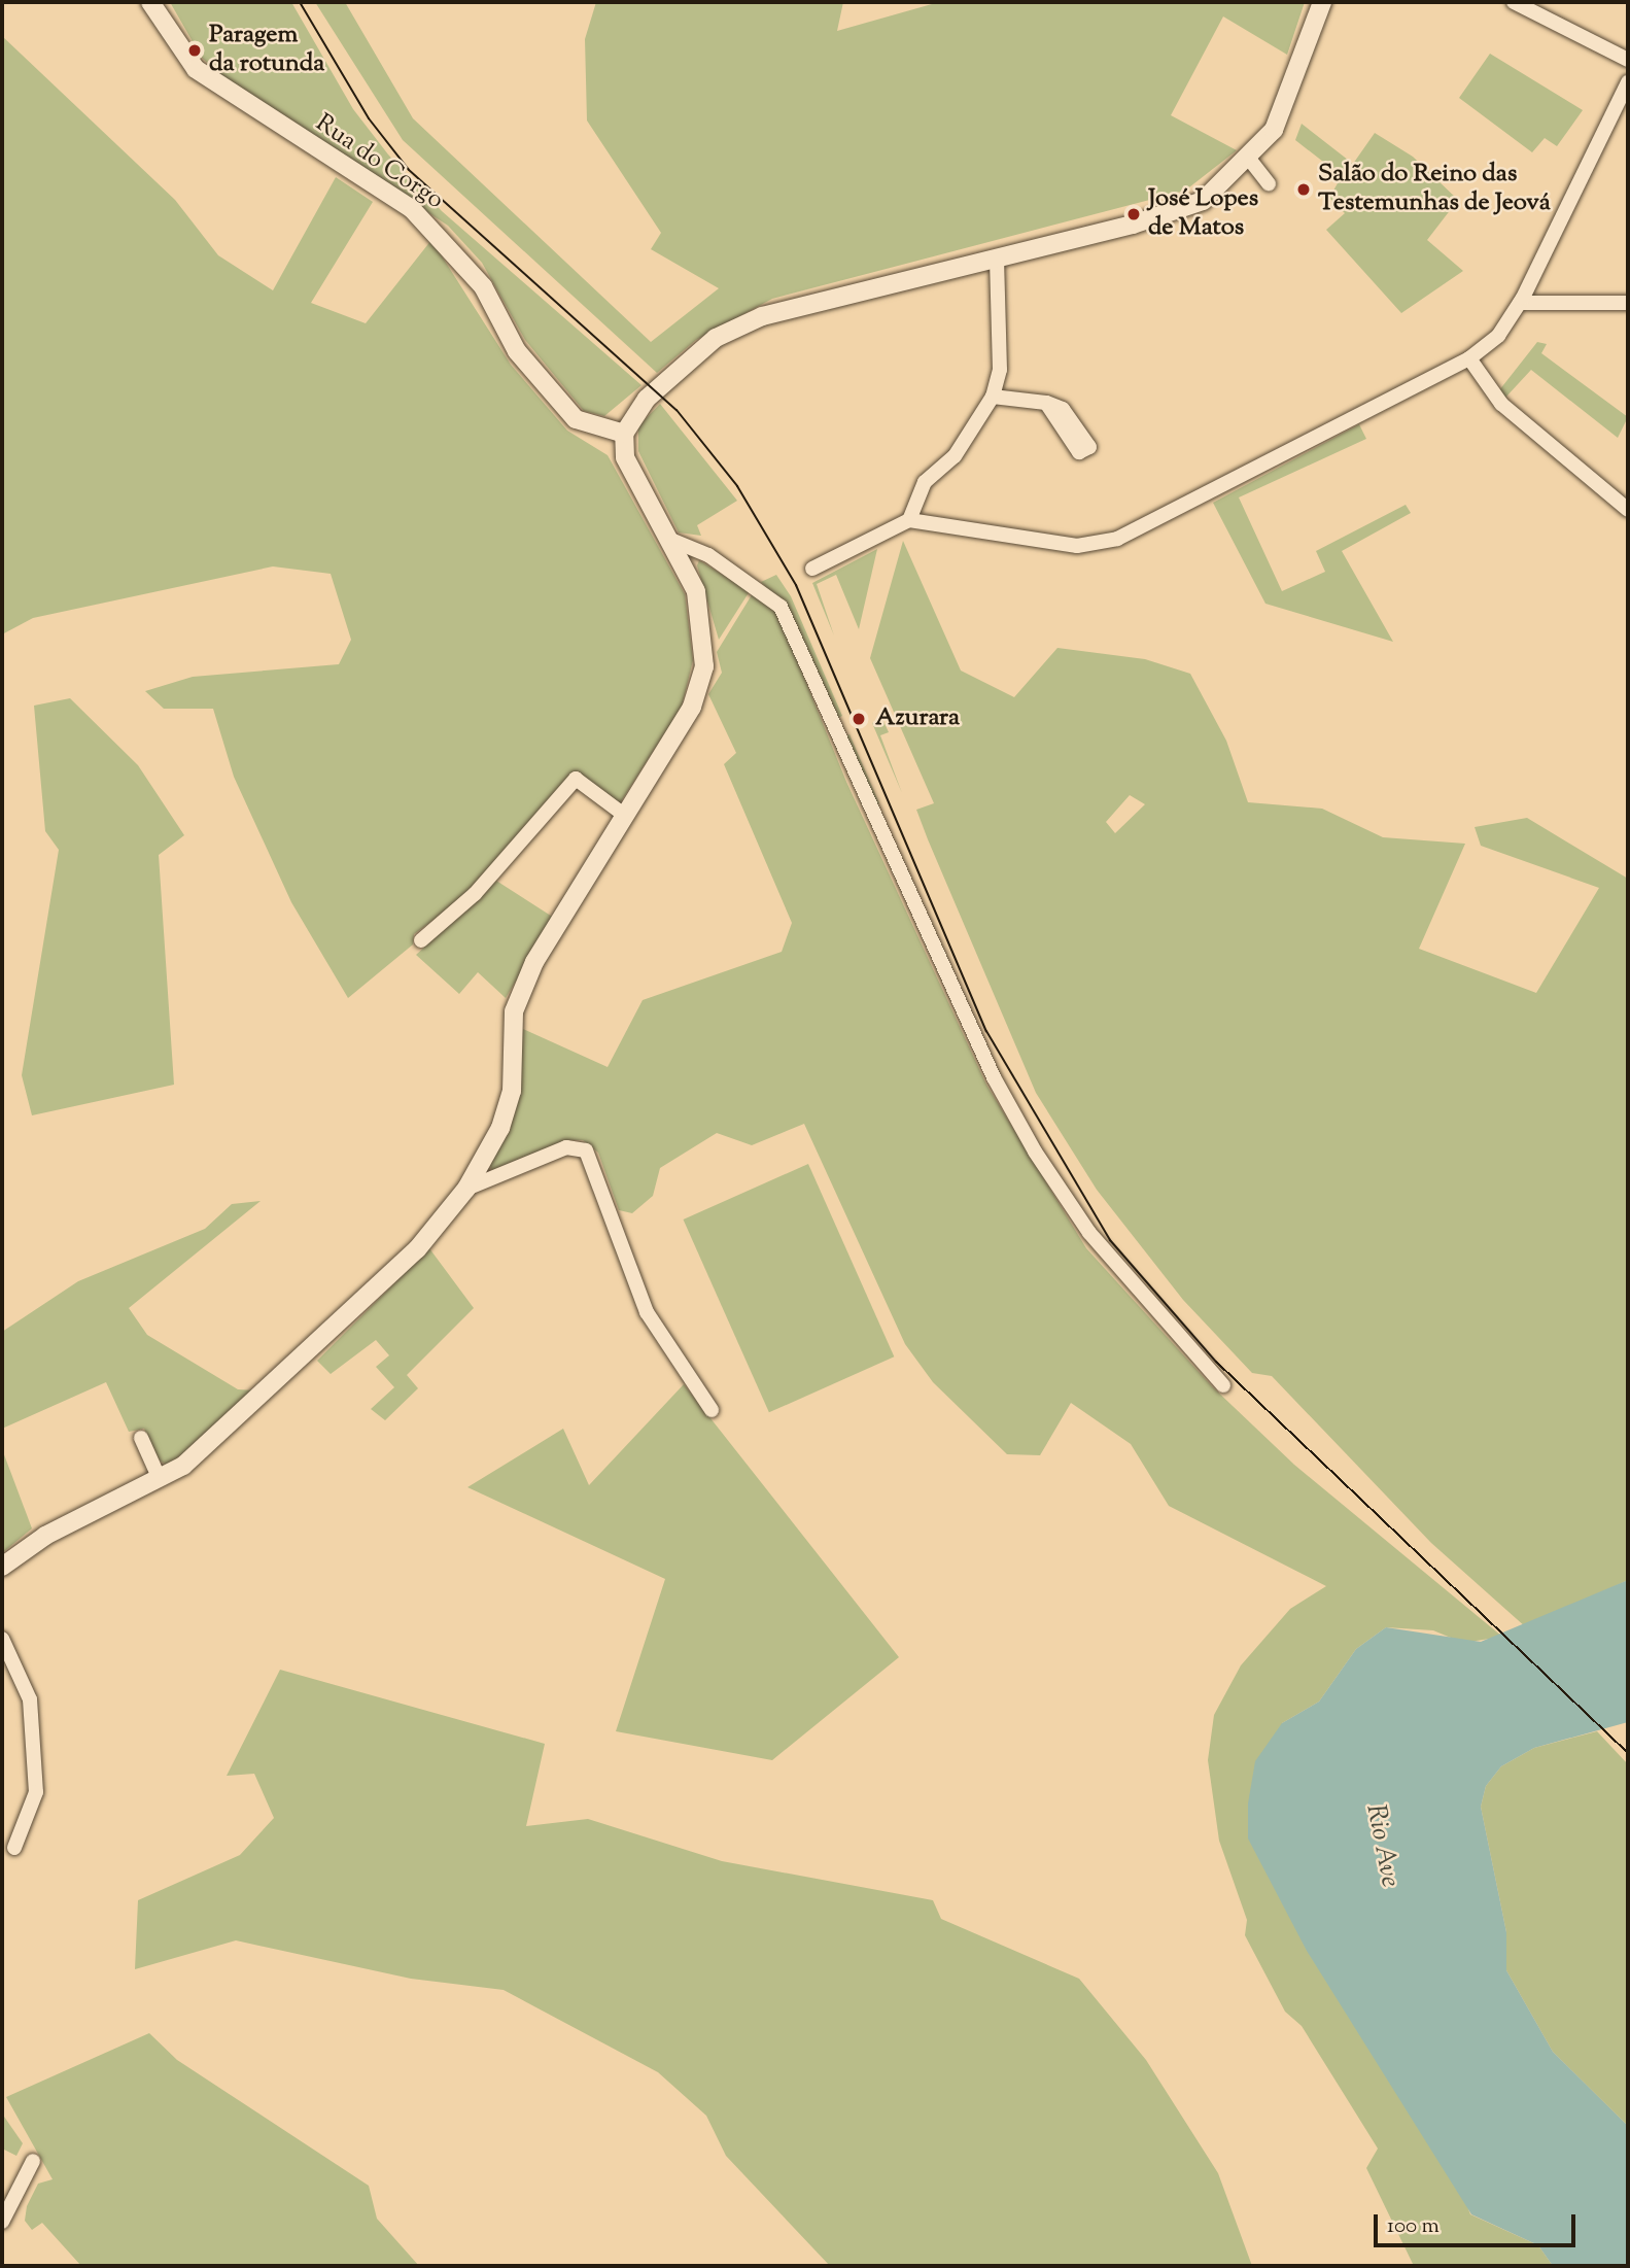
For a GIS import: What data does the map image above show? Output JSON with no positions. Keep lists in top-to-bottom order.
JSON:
{
  "streets": {
    "street": ["Rua do Corgo"]
  },
  "water": ["Rio Ave"],
  "places": [
    "Paragem da rotunda",
    "Salão do Reino das Testemunhas de Jeová",
    "José Lopes de Matos",
    "Azurara"
  ],
  "scale_bar": "100 m"
}
